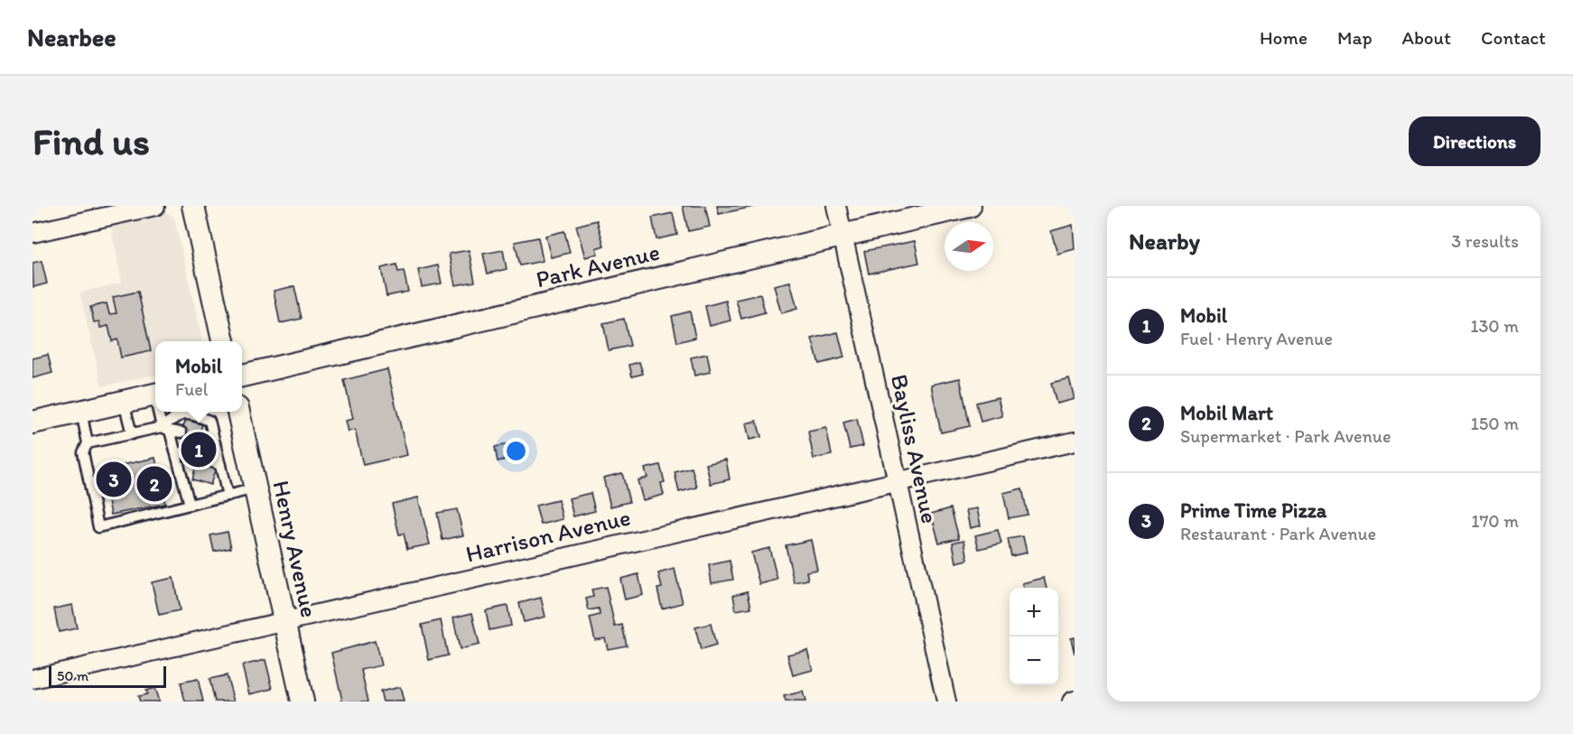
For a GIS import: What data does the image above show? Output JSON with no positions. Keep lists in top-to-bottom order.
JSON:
{
  "streets": {
    "street": [
      "Park Avenue",
      "Bayliss Avenue",
      "Harrison Avenue",
      "Henry Avenue"
    ]
  },
  "crossings": [
    ["Park Avenue", "Bayliss Avenue"],
    ["Bayliss Avenue", "Harrison Avenue"],
    ["Harrison Avenue", "Henry Avenue"]
  ],
  "scale_bar": "50 m",
  "north": "right",
  "page": {
    "header": "Nearbee",
    "nav": [
      "Home",
      "Map",
      "About",
      "Contact"
    ],
    "buttons": "Directions",
    "title": "Find us",
    "heading": ["Nearby", "3 results"],
    "list": [
      {
        "mark": "1",
        "name": "Mobil",
        "note": "Fuel · Henry Avenue",
        "value": "130 m"
      },
      {
        "mark": "2",
        "name": "Mobil Mart",
        "note": "Supermarket · Park Avenue",
        "value": "150 m"
      },
      {
        "mark": "3",
        "name": "Prime Time Pizza",
        "note": "Restaurant · Park Avenue",
        "value": "170 m"
      }
    ],
    "popup": ["Mobil", "Fuel"],
    "pins": ["1", "3", "2"],
    "map_buttons": ["+", "−"],
    "scale": "50 m"
  }
}
